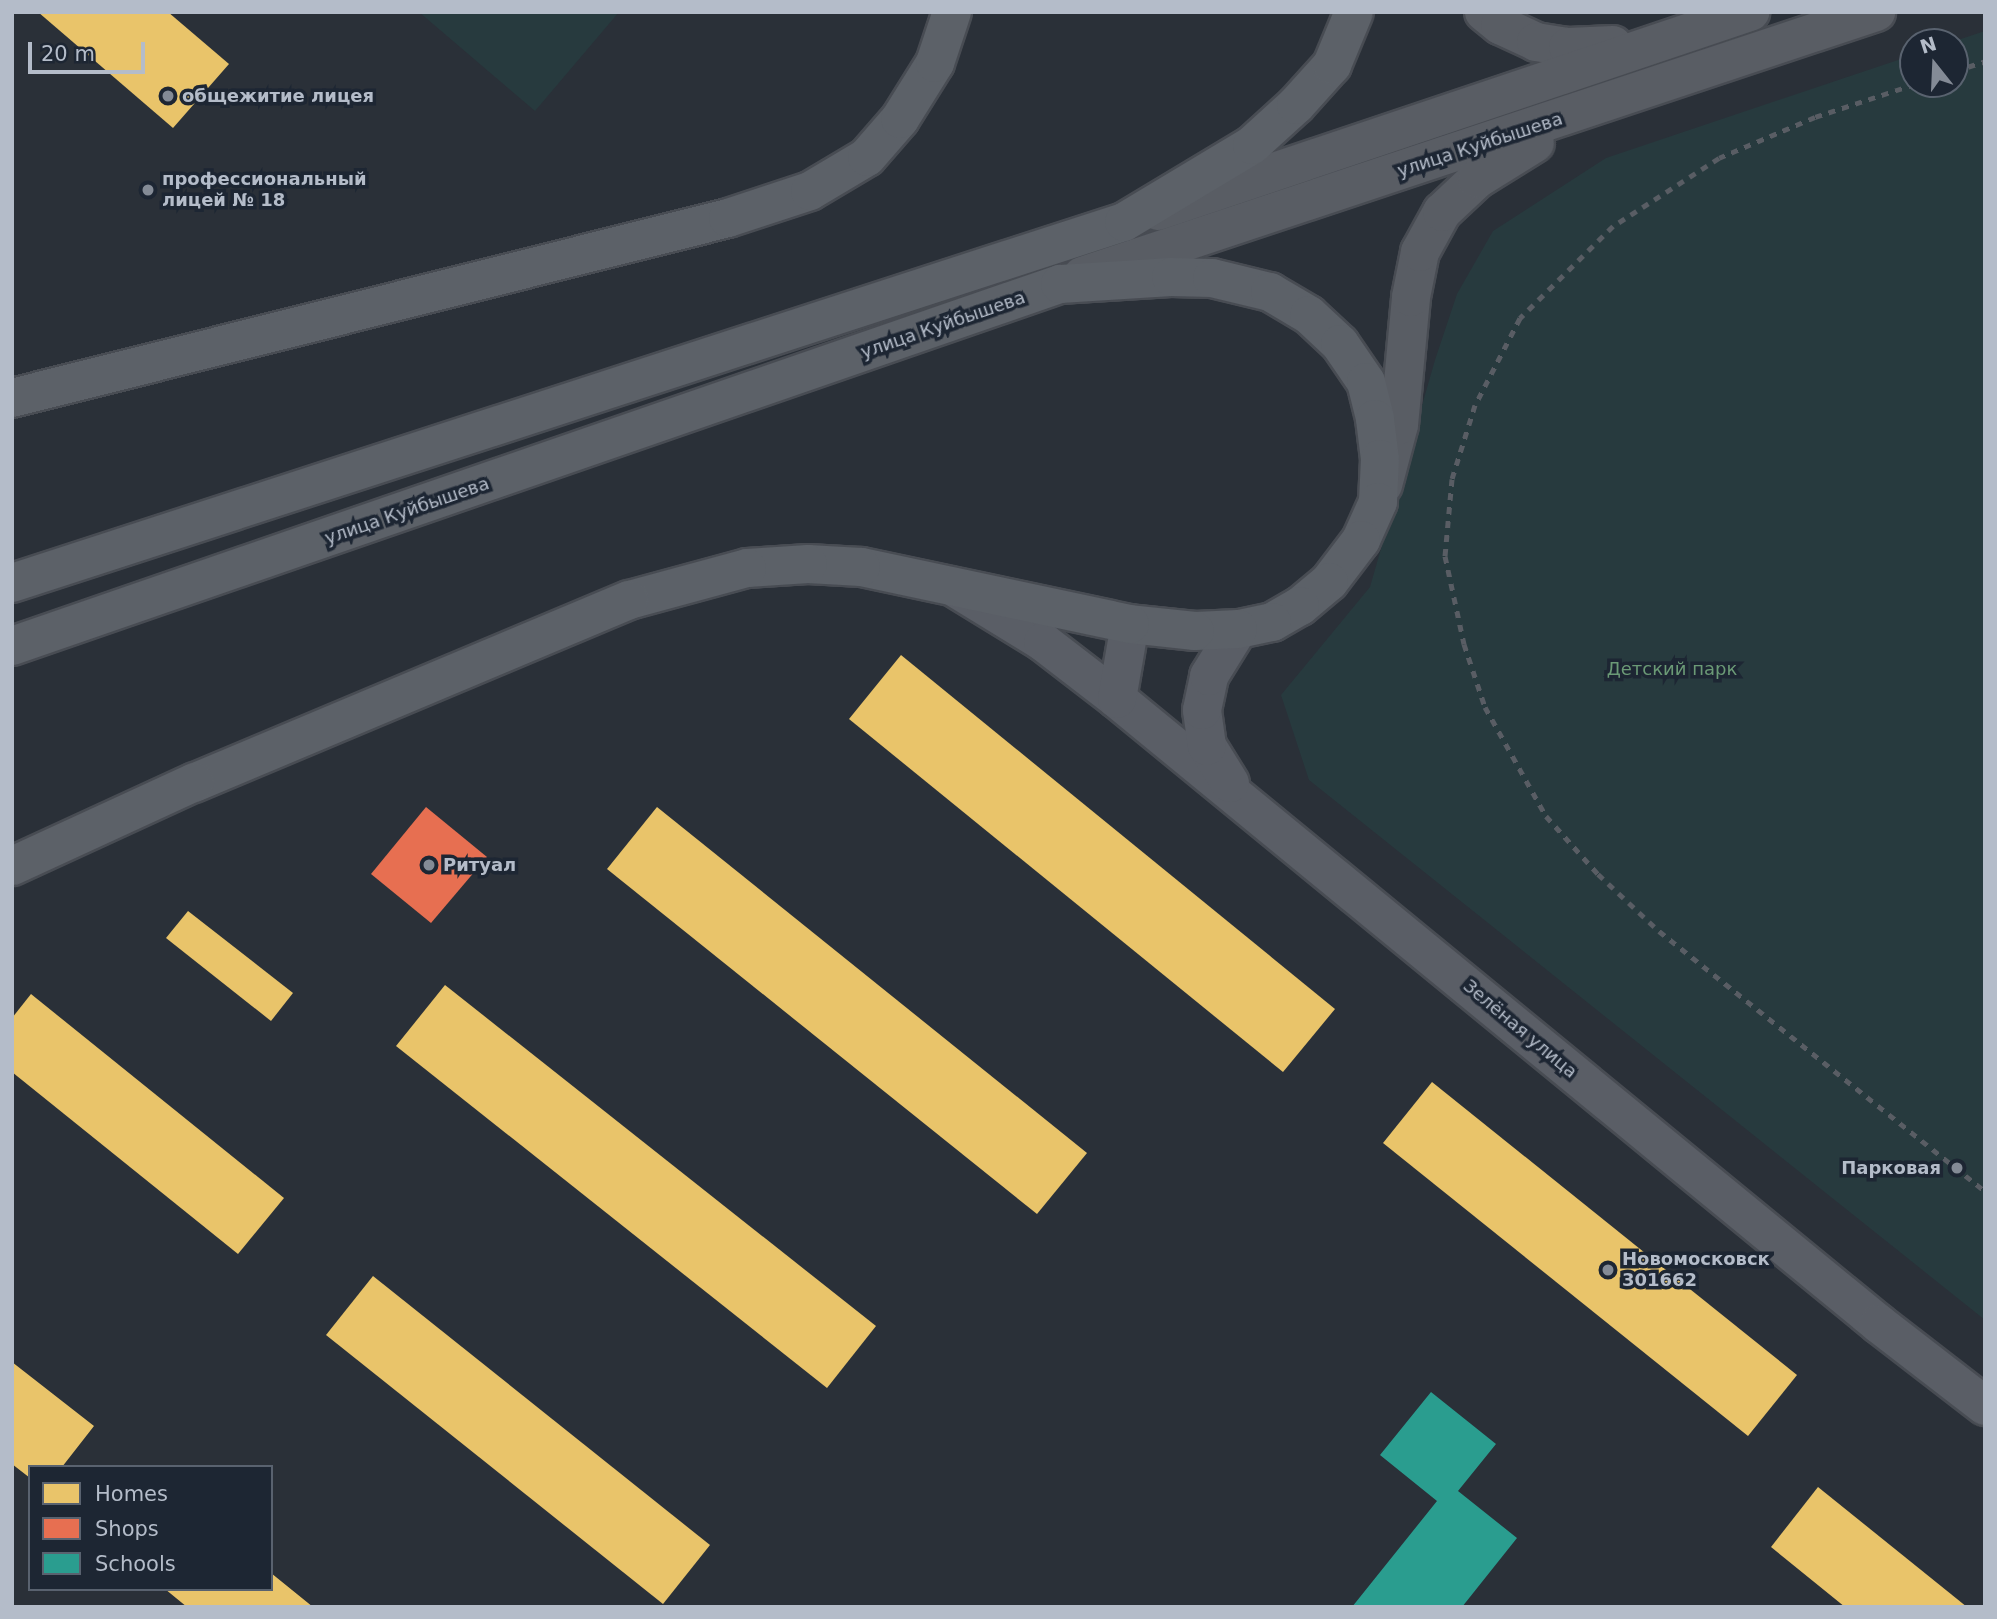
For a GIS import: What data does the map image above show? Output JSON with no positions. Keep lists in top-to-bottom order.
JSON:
{
  "streets": {
    "main road": ["улица Куйбышева"],
    "street": ["Зелёная улица"]
  },
  "parks": ["Детский парк"],
  "places": [
    "общежитие лицея",
    "профессиональный лицей № 18",
    "Ритуал",
    "Парковая",
    "Новомосковск 301662"
  ],
  "legend": ["Homes", "Shops", "Schools"],
  "scale_bar": "20 m",
  "north": "top"
}
